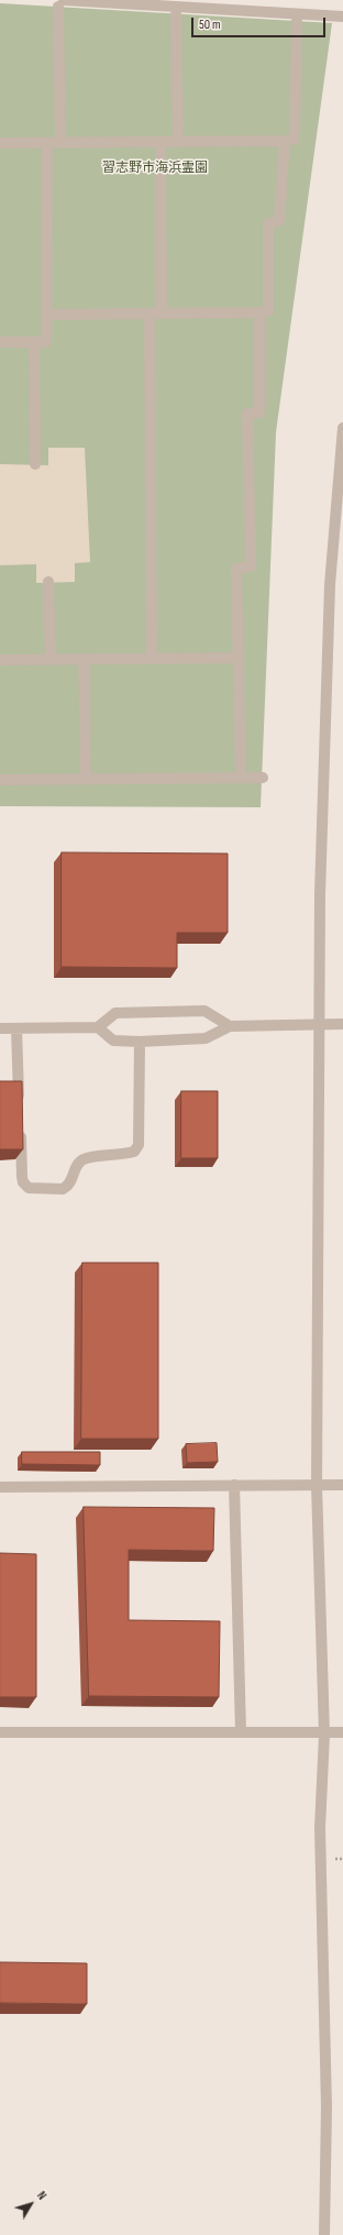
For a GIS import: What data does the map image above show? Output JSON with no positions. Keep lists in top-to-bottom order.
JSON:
{
  "parks": ["習志野市海浜霊園"],
  "scale_bar": "50 m",
  "north": "top right"
}
